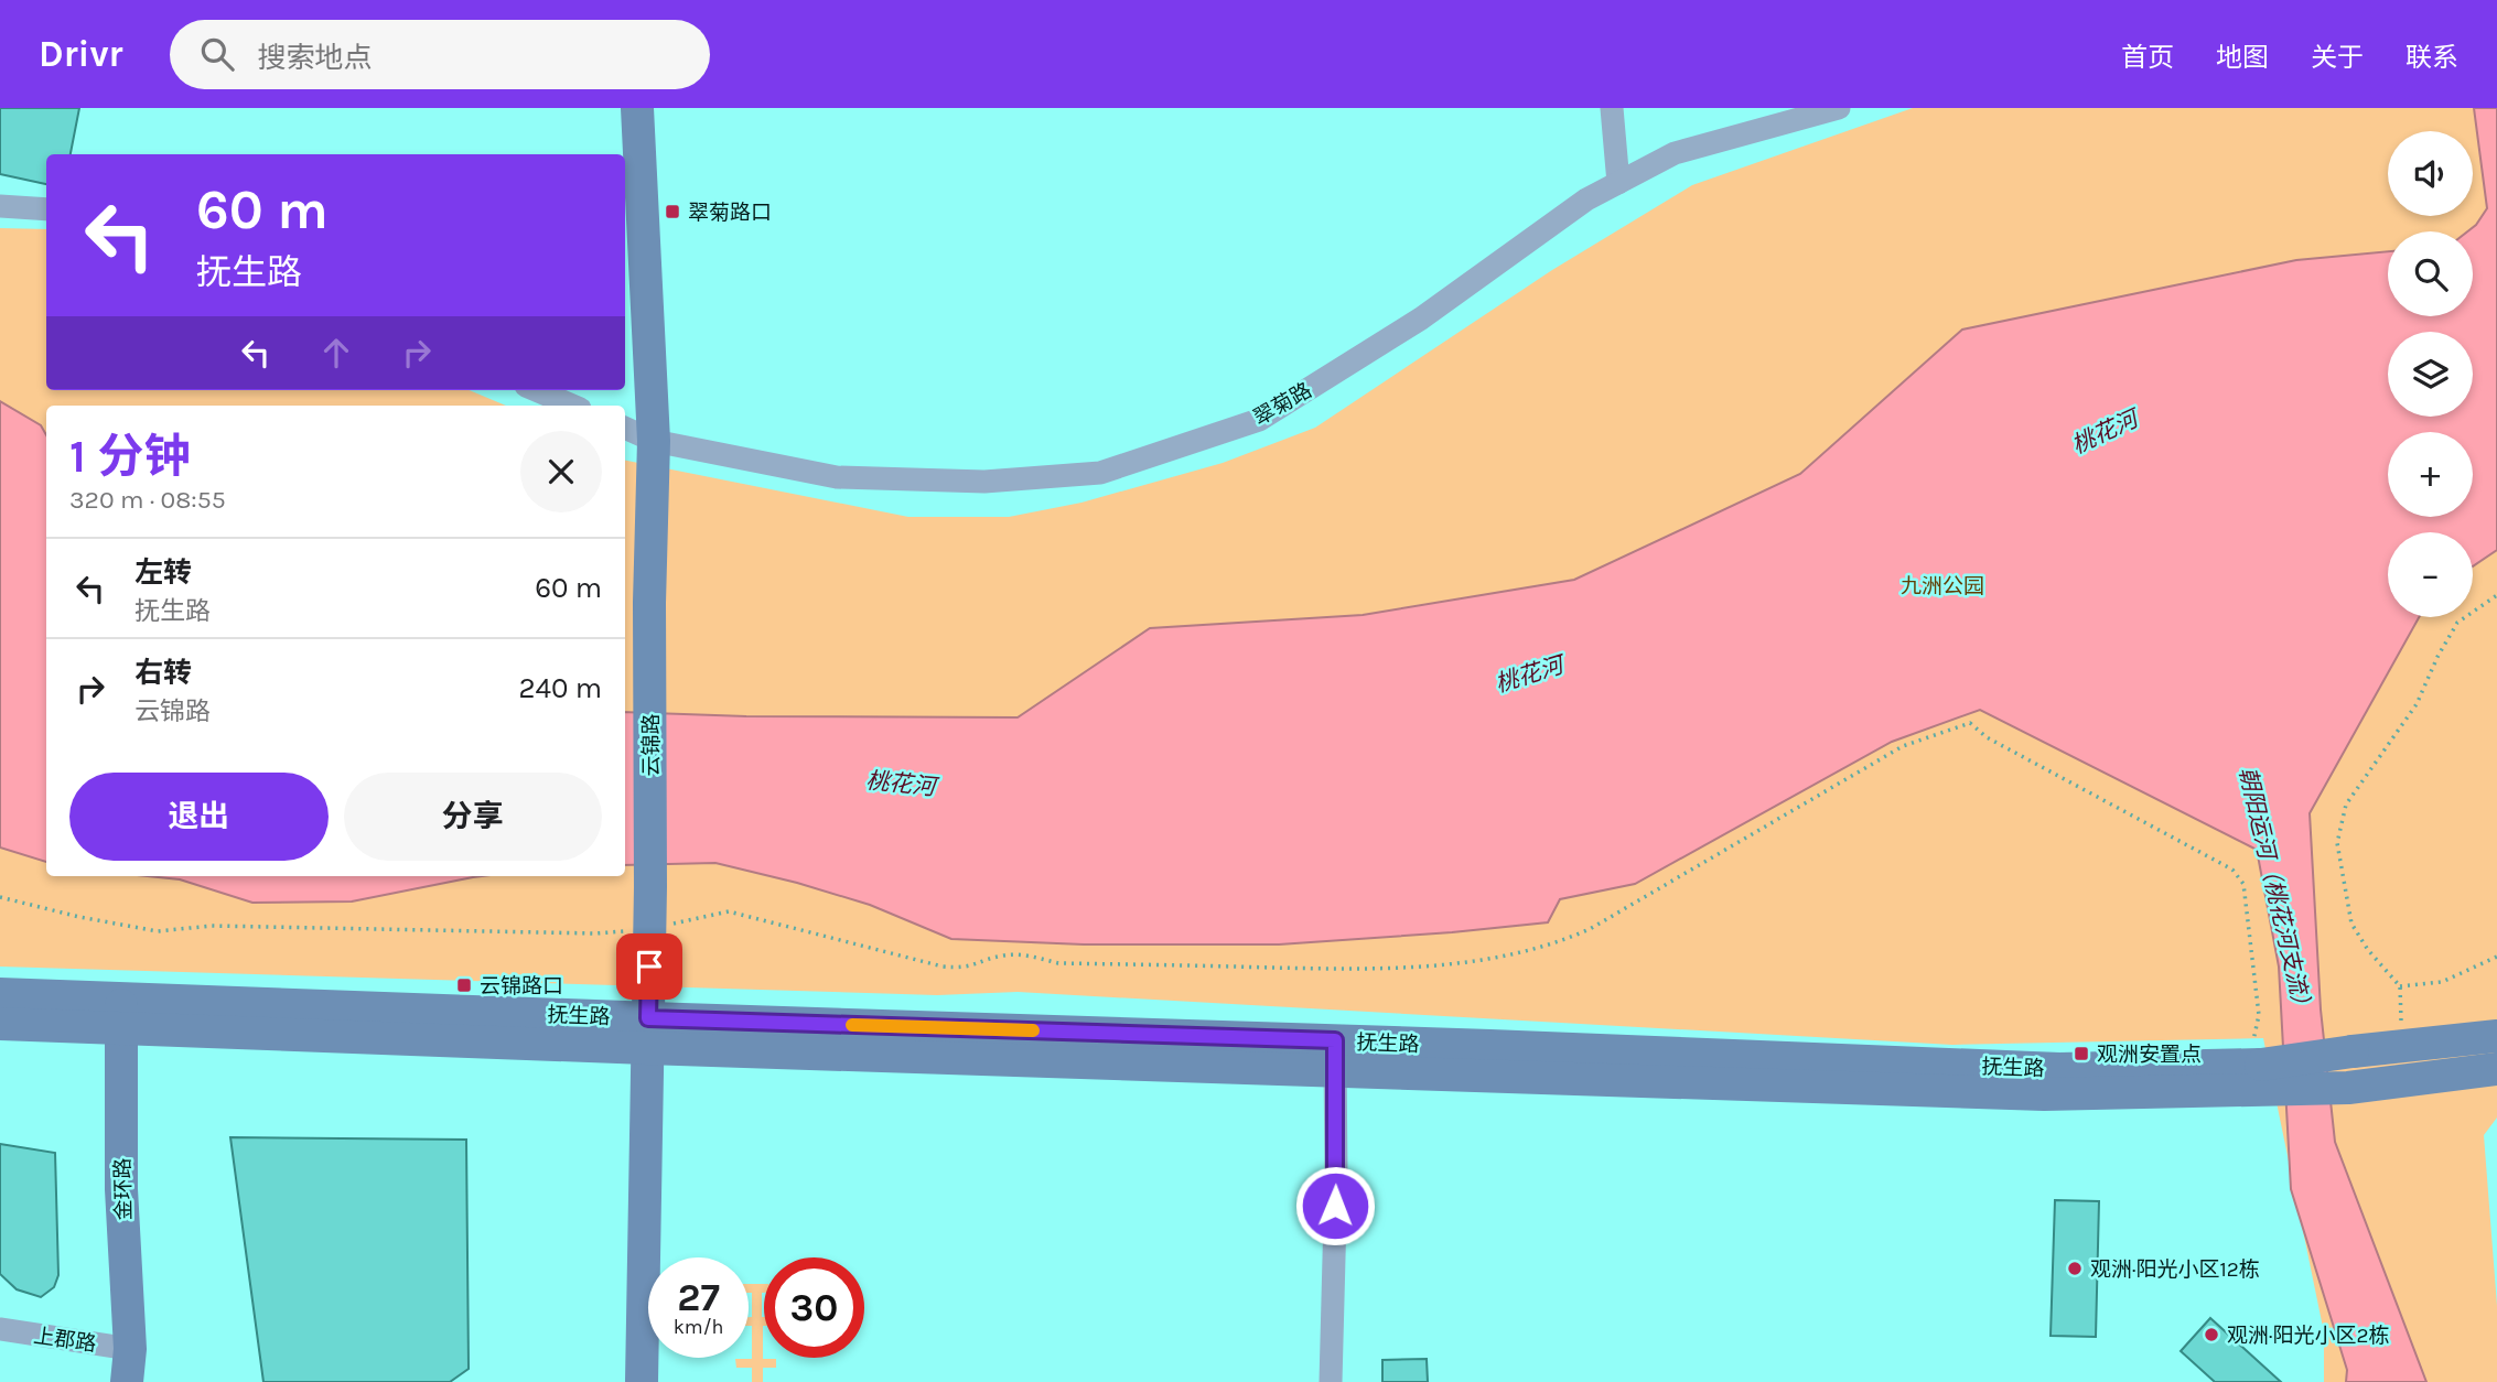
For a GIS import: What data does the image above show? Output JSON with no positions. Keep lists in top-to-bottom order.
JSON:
{
  "streets": {
    "main road": ["云锦路", "抚生路", "金环路"],
    "street": ["翠菊路", "上郡路"]
  },
  "crossings": [
    ["翠菊路", "云锦路"],
    ["云锦路", "抚生路"],
    ["抚生路", "金环路"],
    ["金环路", "上郡路"]
  ],
  "water": ["桃花河", "朝阳运河（桃花河支流）"],
  "parks": ["九洲公园"],
  "places": {
    "transit": ["翠菊路口", "云锦路口", "观洲安置点"],
    "other": ["观洲·阳光小区12栋", "观洲·阳光小区2栋"]
  },
  "page": {
    "header": "Drivr",
    "search": "搜索地点",
    "nav": [
      "首页",
      "地图",
      "关于",
      "联系"
    ],
    "map_buttons": ["+", "−"],
    "turn": ["60 m", "抚生路"],
    "heading": ["1 分钟", "320 m · 08:55"],
    "list": [
      {
        "name": "左转",
        "note": "抚生路",
        "value": "60 m"
      },
      {
        "name": "右转",
        "note": "云锦路",
        "value": "240 m"
      }
    ],
    "buttons": ["退出", "分享"],
    "speed": "27 km/h",
    "limit": "30"
  }
}
